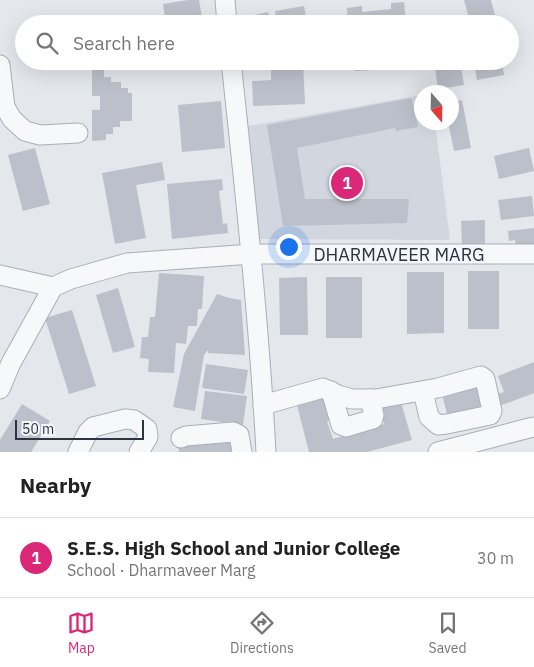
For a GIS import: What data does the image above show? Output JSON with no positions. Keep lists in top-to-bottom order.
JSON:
{
  "streets": {
    "street": ["DHARMAVEER MARG"]
  },
  "scale_bar": "50 m",
  "north": "bottom",
  "page": {
    "search": "Search here",
    "pins": "1",
    "scale": "50 m",
    "heading": "Nearby",
    "list": [
      {
        "mark": "1",
        "name": "S.E.S. High School and Junior College",
        "note": "School · Dharmaveer Marg",
        "value": "30 m"
      }
    ],
    "nav": ["Map", "Directions", "Saved"]
  }
}
